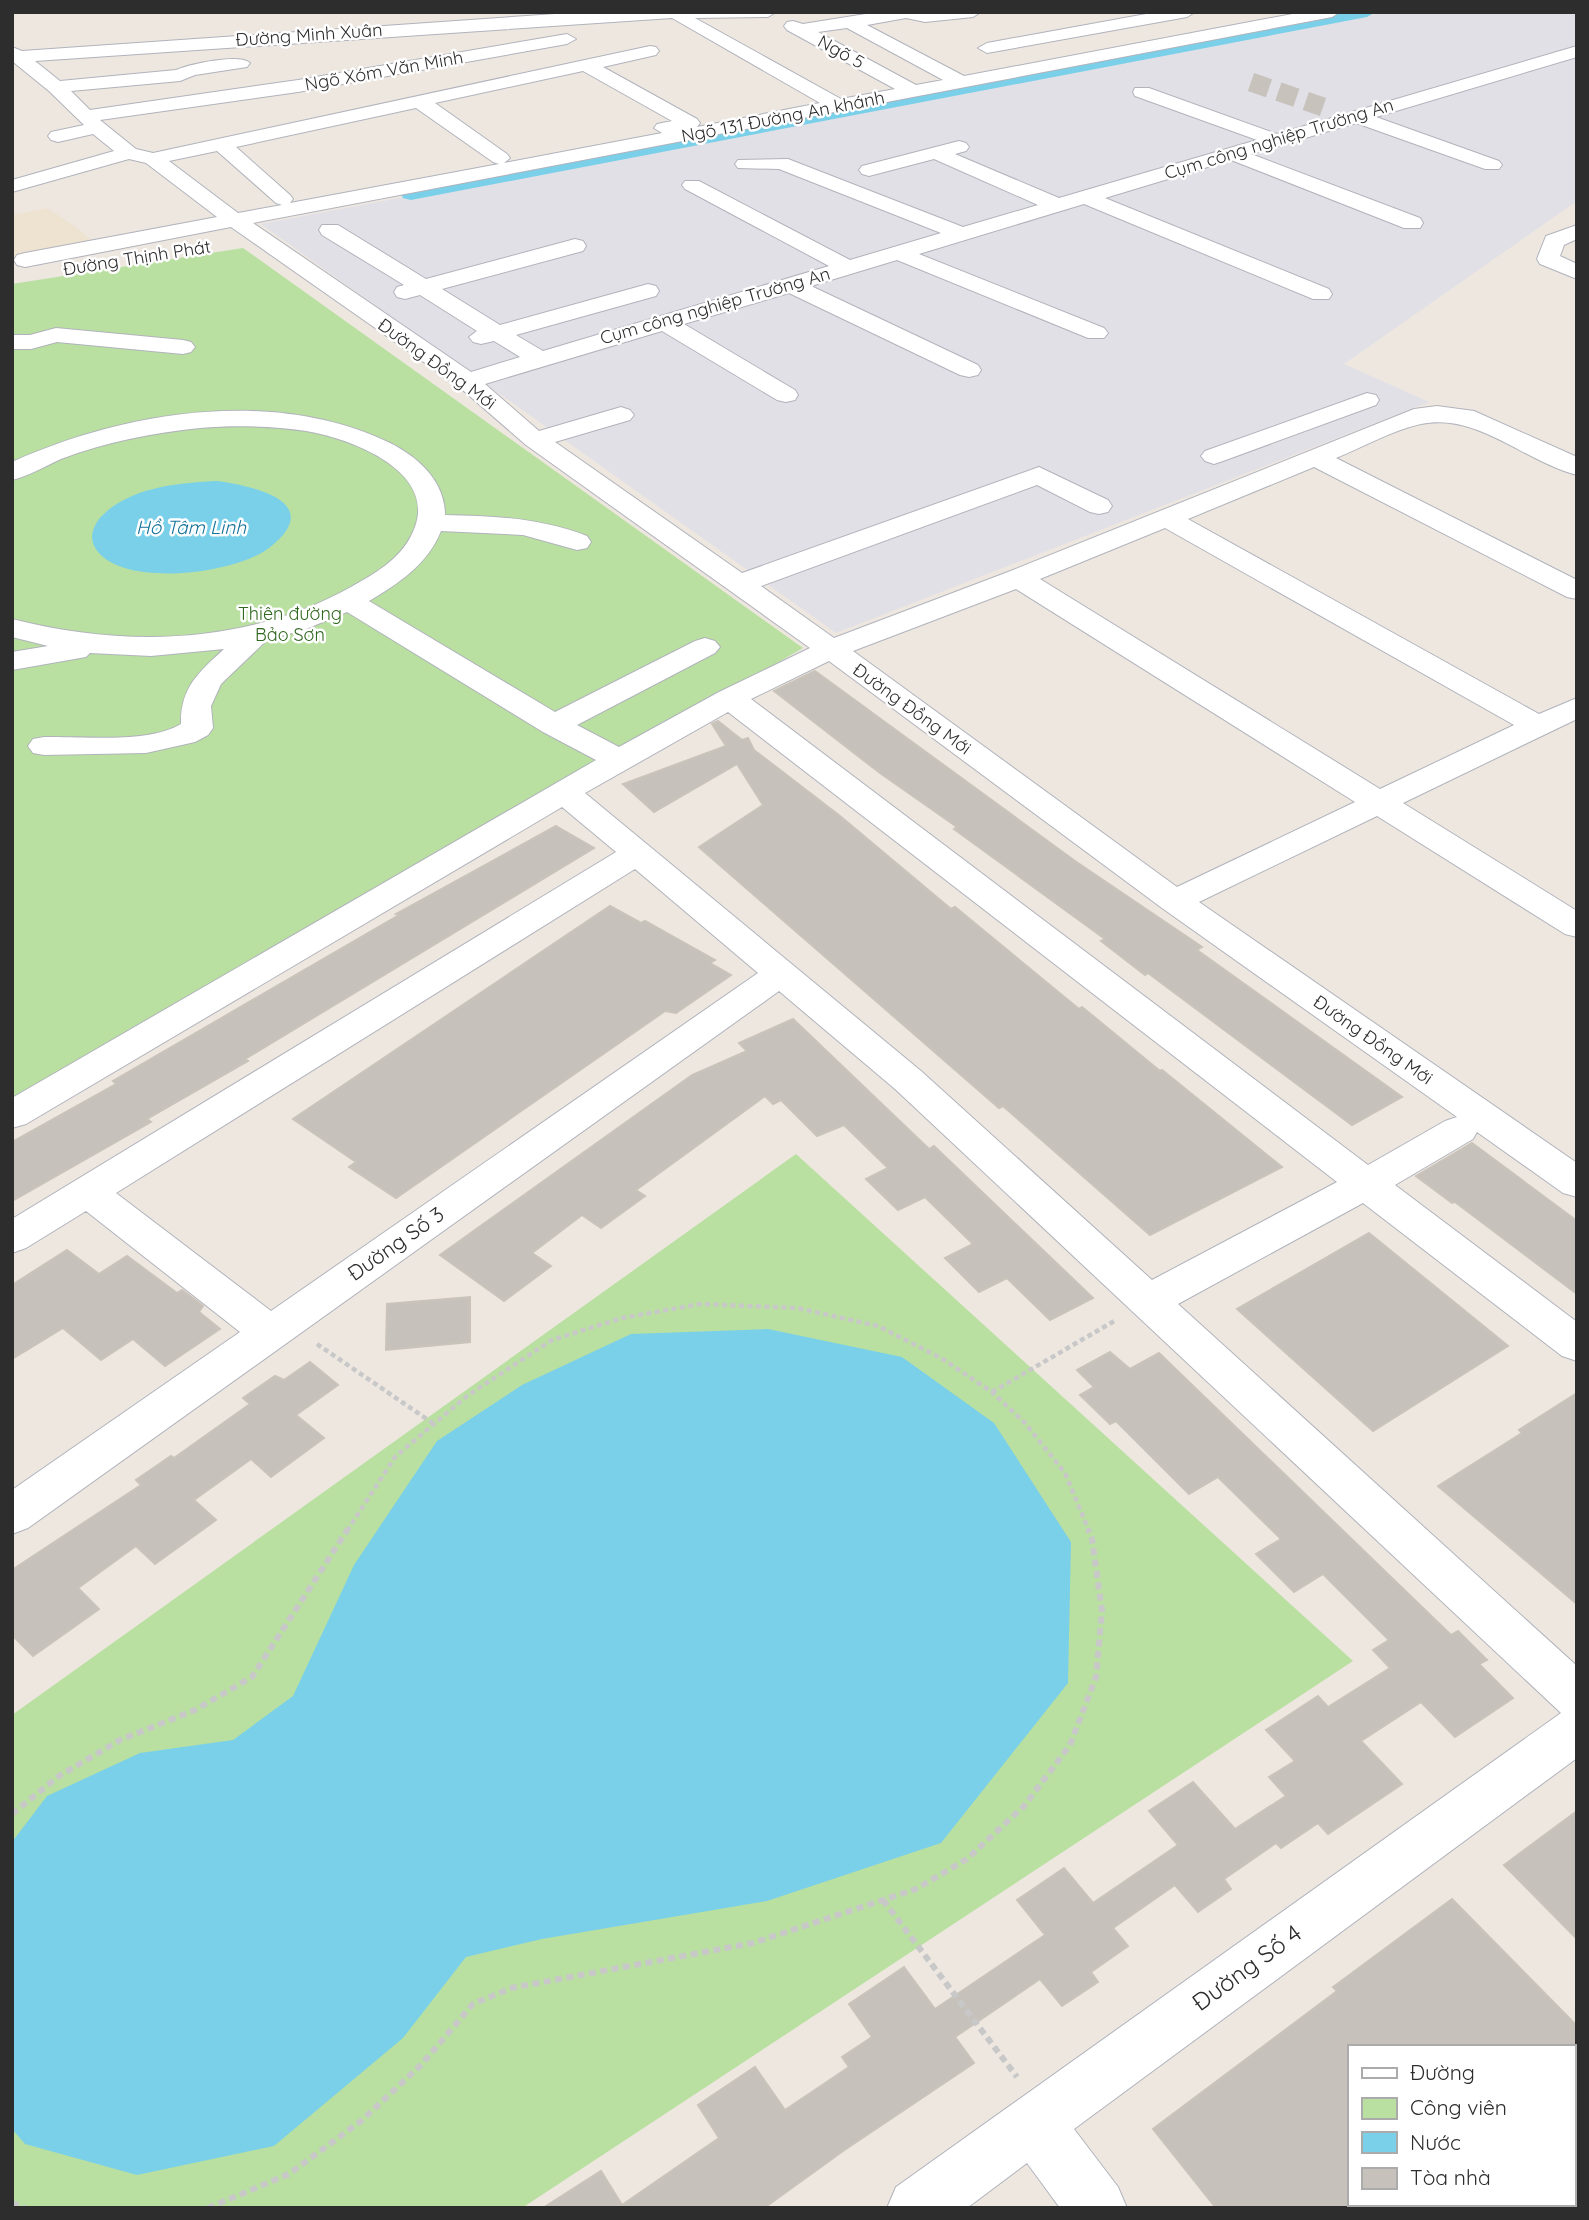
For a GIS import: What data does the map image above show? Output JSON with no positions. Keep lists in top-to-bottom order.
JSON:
{
  "streets": {
    "street": [
      "Đường Minh Xuân",
      "Ngõ 5",
      "Ngõ Xóm Văn Minh",
      "Ngõ 131 Đường An khánh",
      "Cụm công nghiệp Trường An",
      "Đường Thịnh Phát",
      "Đường Đồng Mới",
      "Đường Số 3",
      "Đường Số 4"
    ]
  },
  "crossings": [
    ["Đường Minh Xuân", "Ngõ 5"],
    ["Đường Minh Xuân", "Ngõ Xóm Văn Minh"],
    ["Ngõ 5", "Ngõ 131 Đường An khánh"],
    ["Ngõ 131 Đường An khánh", "Đường Thịnh Phát"],
    ["Ngõ 131 Đường An khánh", "Đường Đồng Mới"],
    ["Cụm công nghiệp Trường An", "Đường Đồng Mới"],
    ["Đường Thịnh Phát", "Đường Đồng Mới"]
  ],
  "water": ["Hồ Tâm Linh"],
  "parks": ["Thiên đường Bảo Sơn"],
  "legend": [
    "Đường",
    "Công viên",
    "Nước",
    "Tòa nhà"
  ]
}
